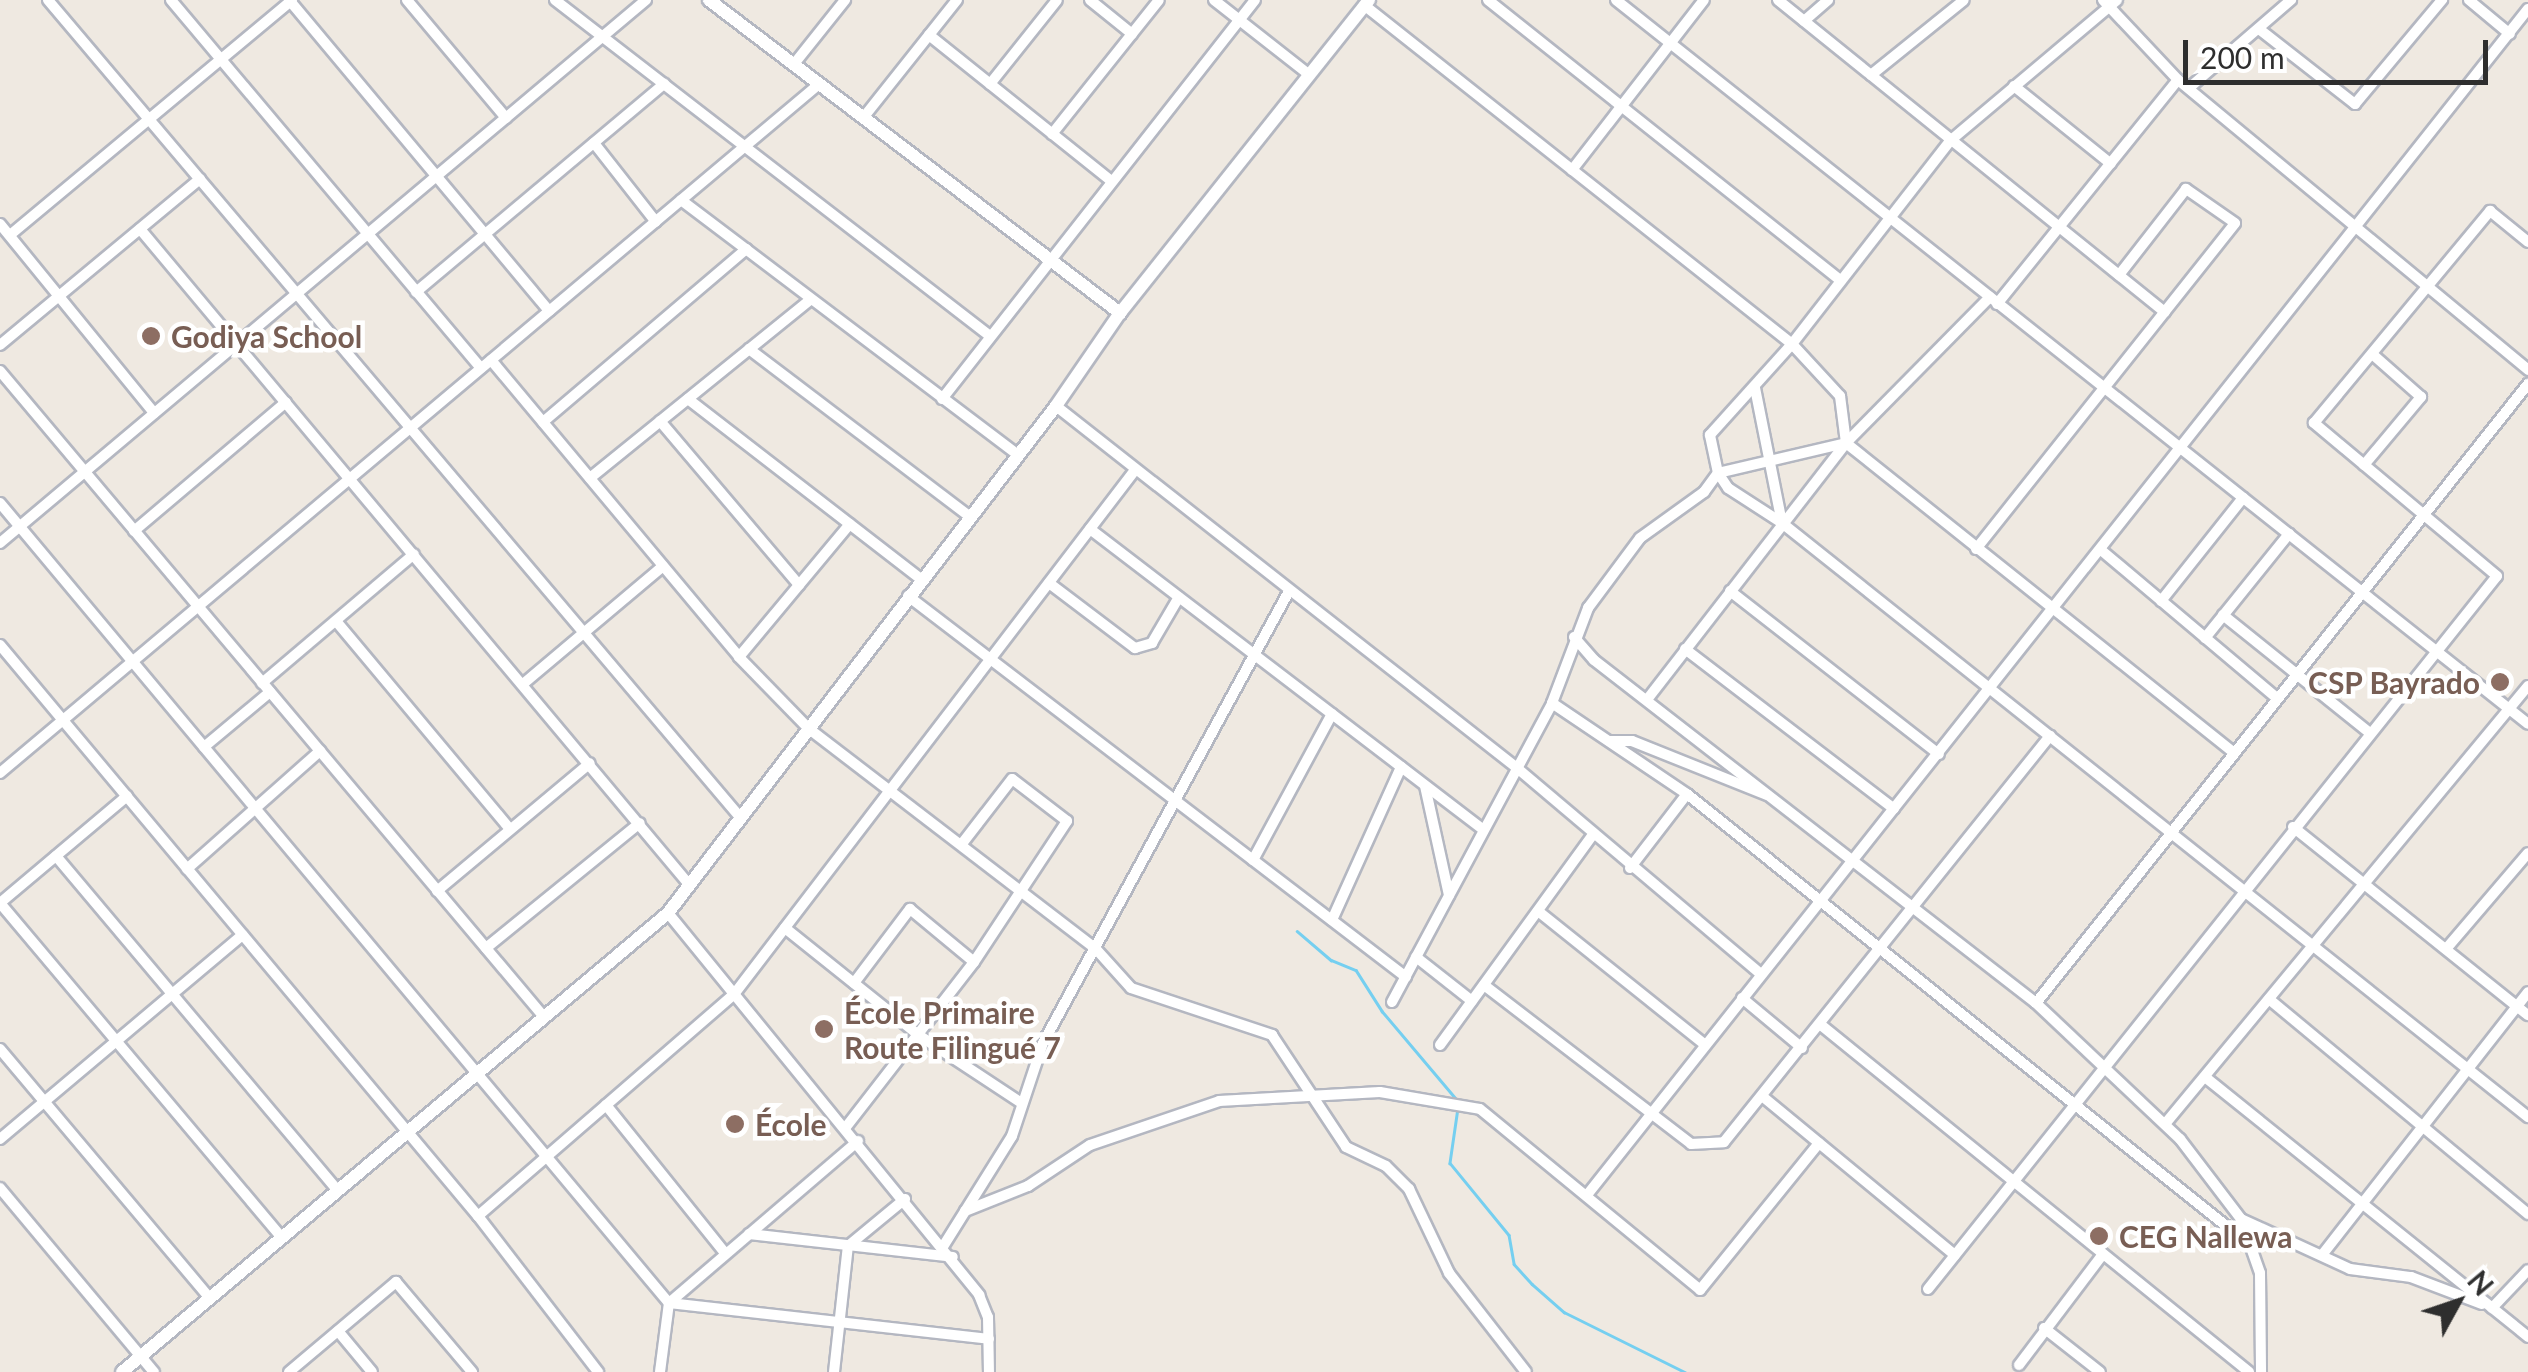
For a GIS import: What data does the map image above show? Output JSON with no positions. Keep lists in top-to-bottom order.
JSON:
{
  "places": [
    "Godiya School",
    "CSP Bayrado",
    "École Primaire Route Filingué 7",
    "École",
    "CEG Nallewa"
  ],
  "scale_bar": "200 m",
  "north": "top right"
}
